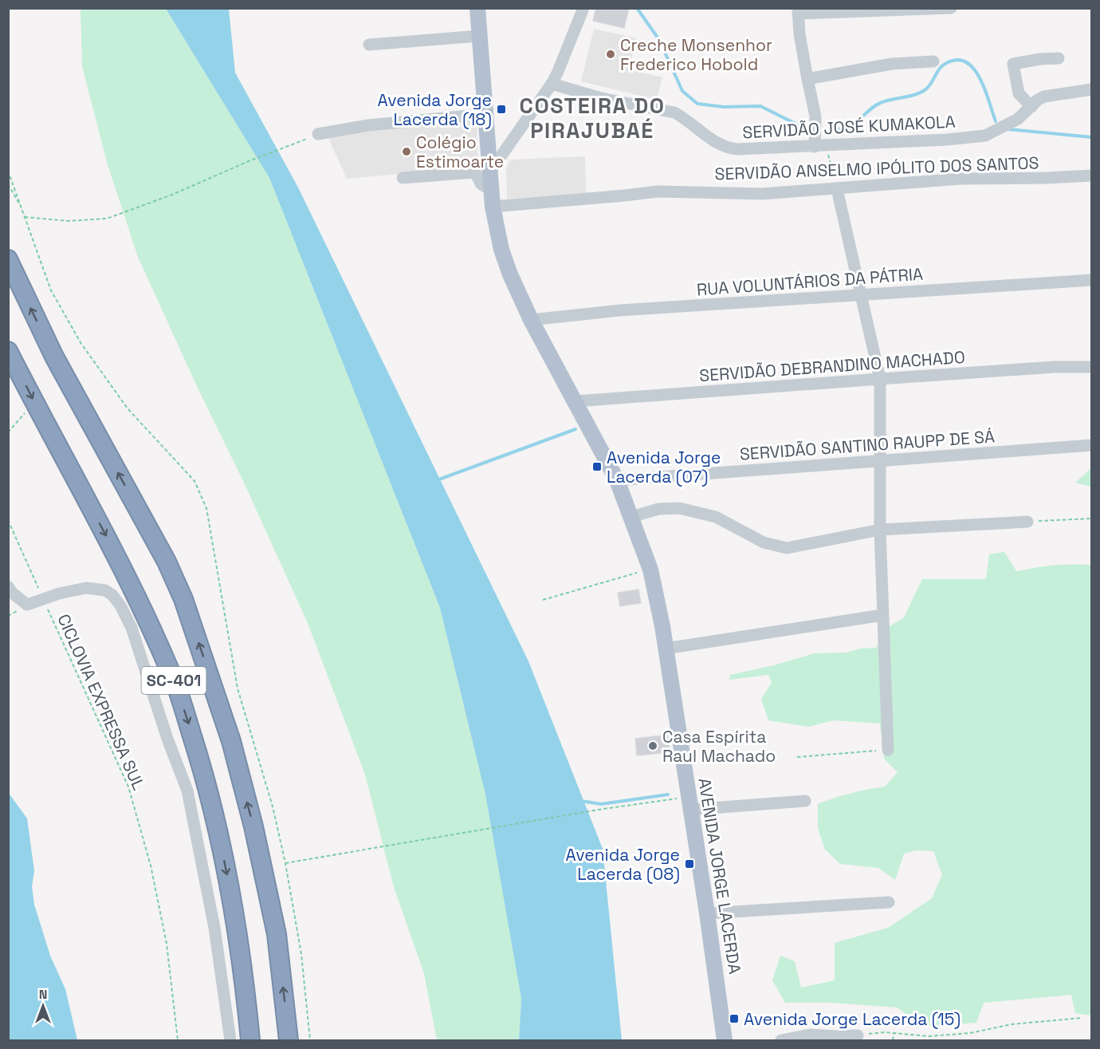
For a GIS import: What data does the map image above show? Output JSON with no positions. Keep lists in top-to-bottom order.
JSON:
{
  "streets": {
    "highway": ["SC-401"],
    "main road": ["AVENIDA JORGE LACERDA"],
    "street": [
      "SERVIDÃO JOSÉ KUMAKOLA",
      "SERVIDÃO ANSELMO IPÓLITO DOS SANTOS",
      "RUA VOLUNTÁRIOS DA PÁTRIA",
      "SERVIDÃO DEBRANDINO MACHADO",
      "SERVIDÃO SANTINO RAUPP DE SÁ"
    ],
    "path": ["CICLOVIA EXPRESSA SUL"]
  },
  "crossings": [
    ["SERVIDÃO ANSELMO IPÓLITO DOS SANTOS", "AVENIDA JORGE LACERDA"],
    ["RUA VOLUNTÁRIOS DA PÁTRIA", "AVENIDA JORGE LACERDA"],
    ["SERVIDÃO DEBRANDINO MACHADO", "AVENIDA JORGE LACERDA"],
    ["SERVIDÃO SANTINO RAUPP DE SÁ", "AVENIDA JORGE LACERDA"]
  ],
  "districts": ["COSTEIRA DO PIRAJUBAÉ"],
  "places": {
    "other": ["Creche Monsenhor Frederico Hobold", "Colégio Estimoarte", "Casa Espírita Raul Machado"],
    "transit": [
      "Avenida Jorge Lacerda (18)",
      "Avenida Jorge Lacerda (07)",
      "Avenida Jorge Lacerda (08)",
      "Avenida Jorge Lacerda (15)"
    ]
  },
  "north": "top"
}
